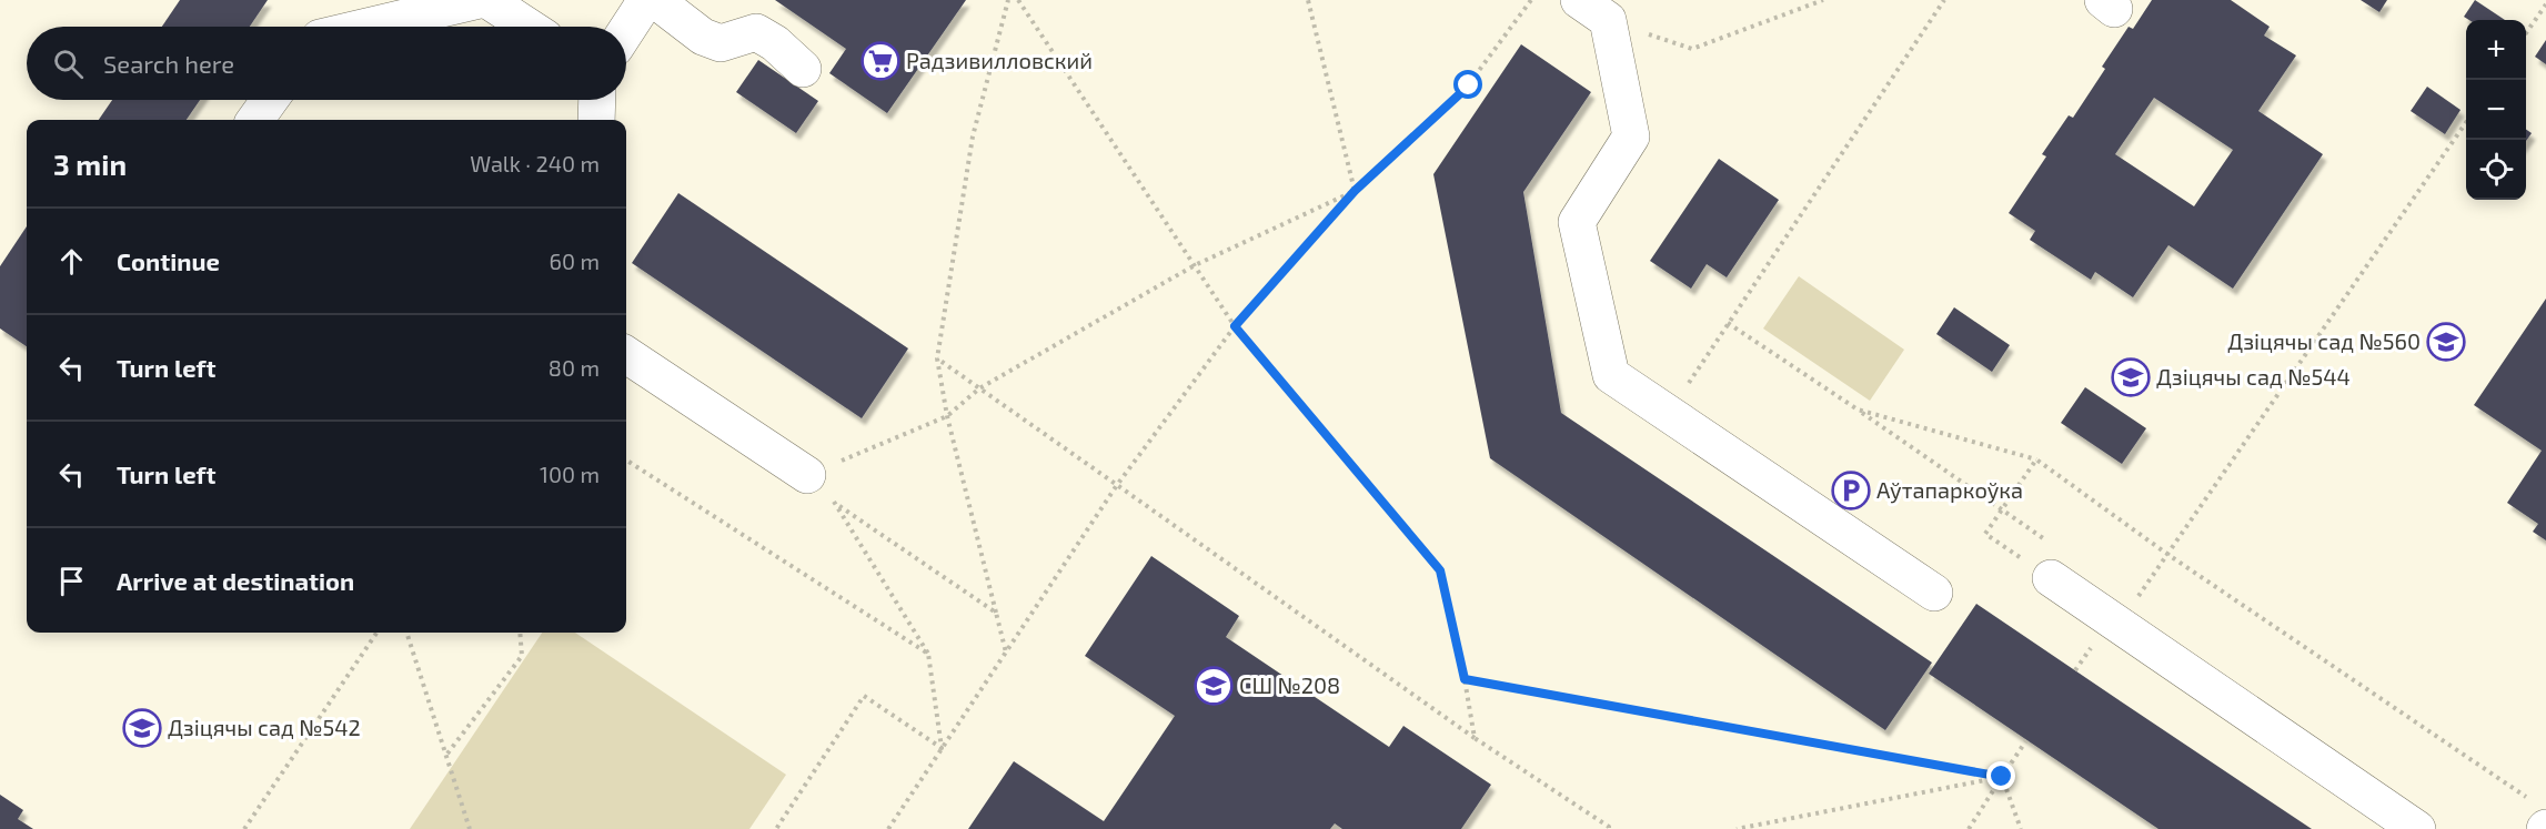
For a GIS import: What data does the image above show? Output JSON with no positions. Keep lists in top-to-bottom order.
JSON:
{
  "places": {
    "supermarket": ["Радзивилловский"],
    "school or university": [
      "Дзіцячы сад №560",
      "Дзіцячы сад №544",
      "СШ №208",
      "Дзіцячы сад №542"
    ],
    "parking": ["Аўтапаркоўка"]
  },
  "page": {
    "map_buttons": ["+", "−"],
    "search": "Search here",
    "heading": ["3 min", "Walk · 240 m"],
    "list": [
      ["Continue", "60 m"],
      ["Turn left", "80 m"],
      ["Turn left", "100 m"],
      "Arrive at destination"
    ]
  }
}
